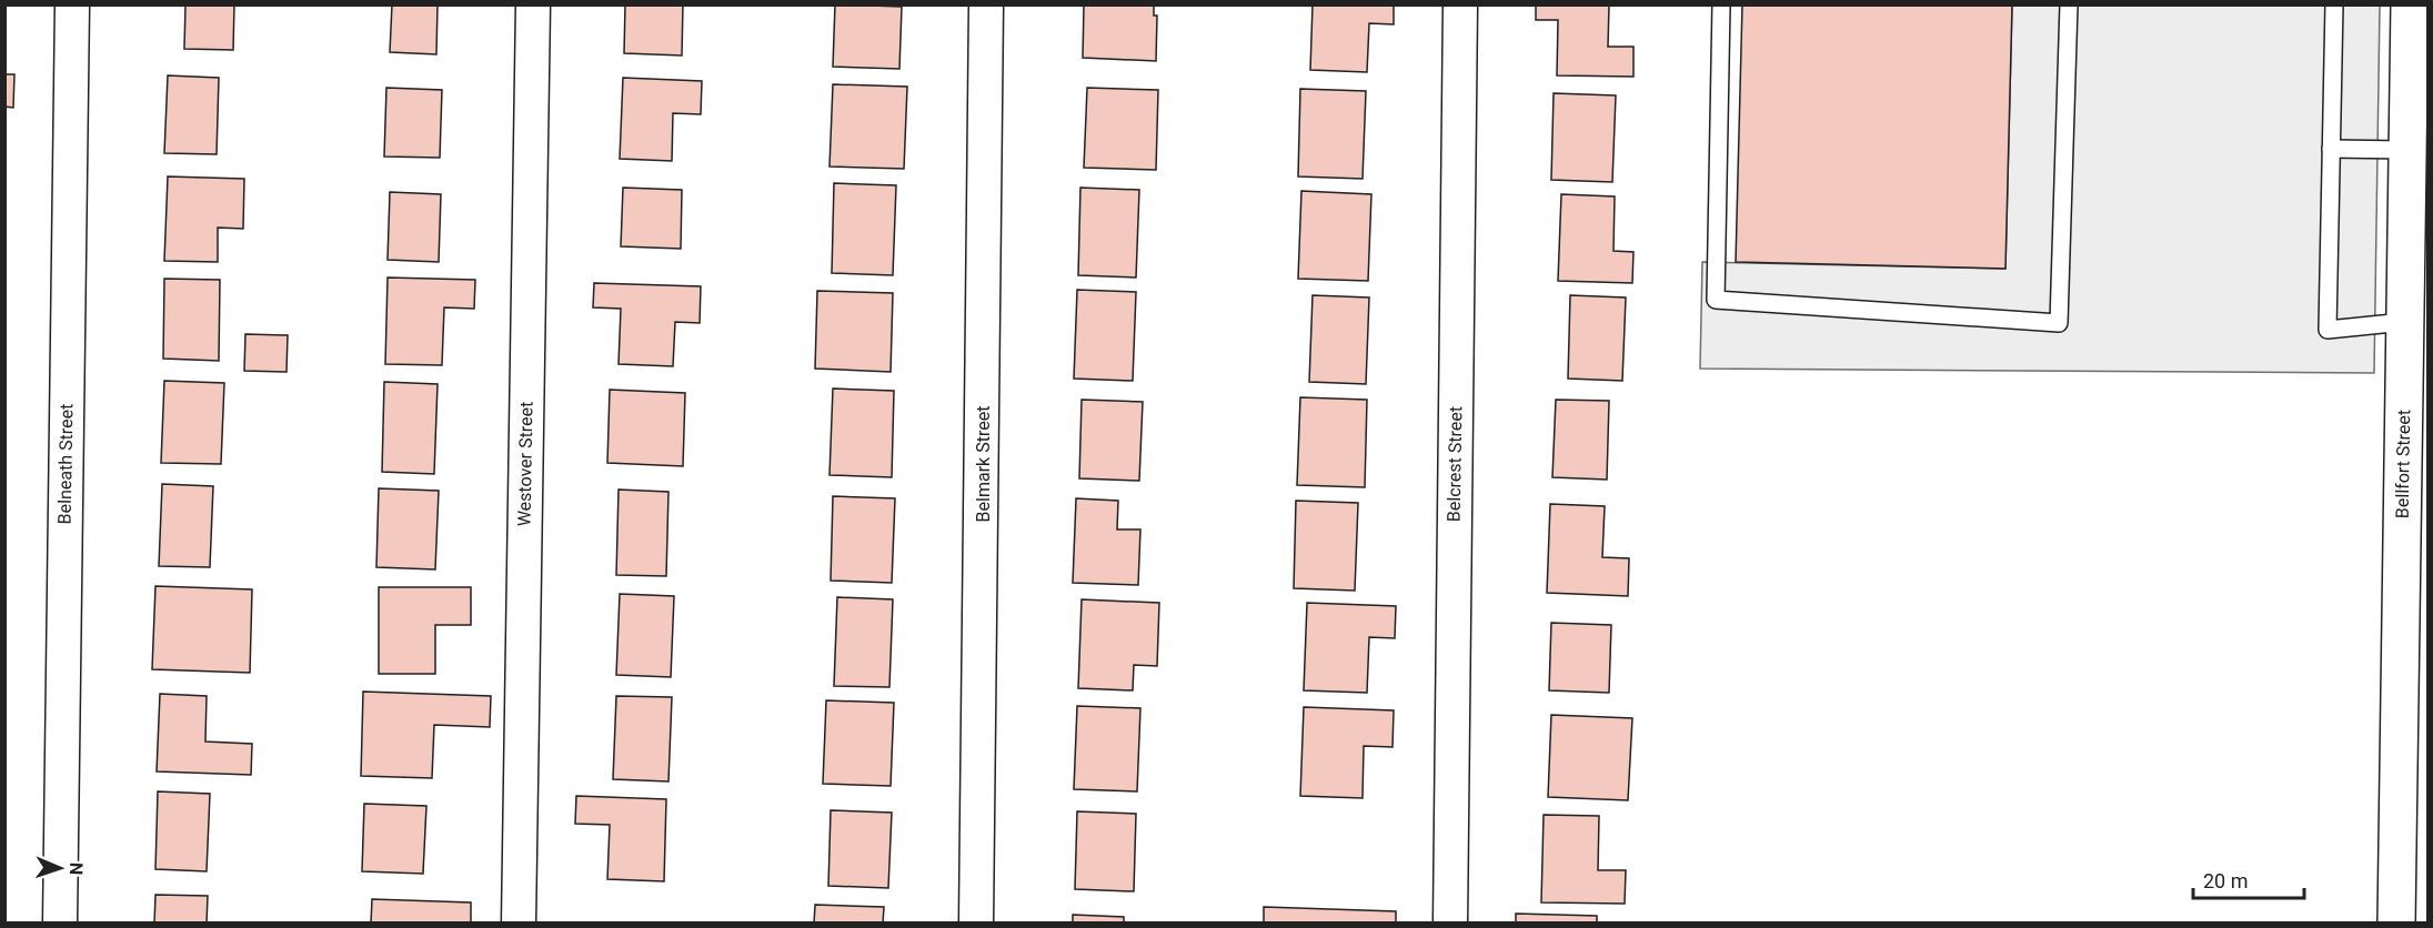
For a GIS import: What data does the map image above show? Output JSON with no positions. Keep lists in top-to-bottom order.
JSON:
{
  "streets": {
    "main road": ["Bellfort Street"],
    "street": [
      "Belneath Street",
      "Westover Street",
      "Belmark Street",
      "Belcrest Street"
    ]
  },
  "scale_bar": "20 m",
  "north": "right"
}
